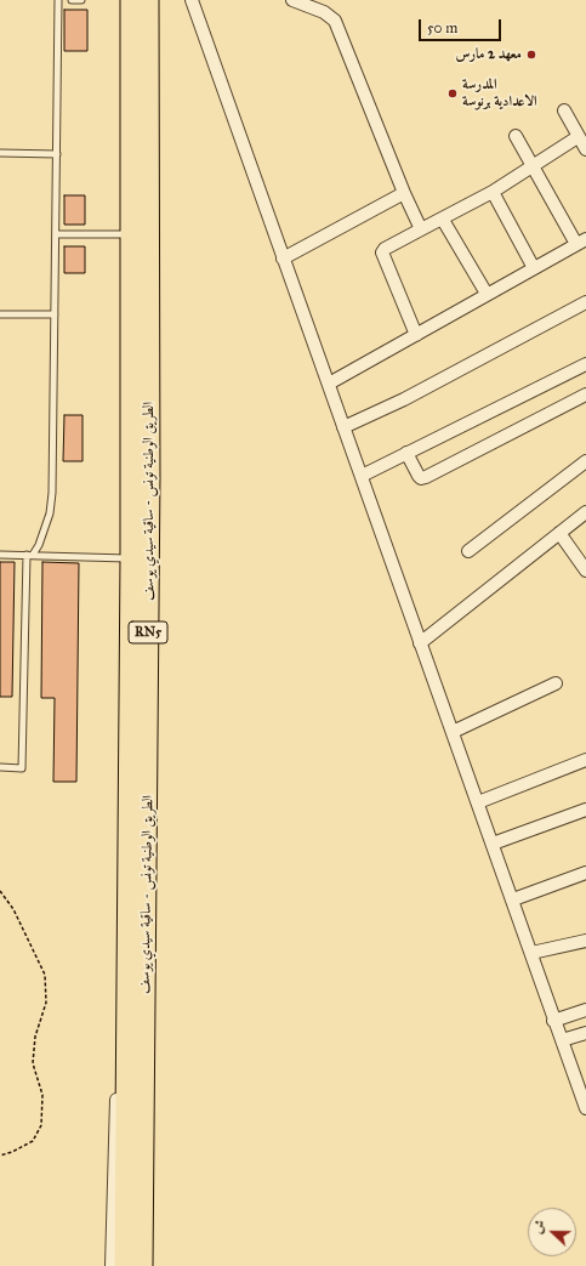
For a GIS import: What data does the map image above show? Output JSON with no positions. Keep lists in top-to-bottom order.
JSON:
{
  "streets": {
    "main road": ["الطريق الوطنية تونس - ساقية سيدي يوسف", "RN5"]
  },
  "places": ["معهد 2 مارس", "المدرسة الاعدادية برنوسة"],
  "scale_bar": "50 m",
  "north": "left"
}
